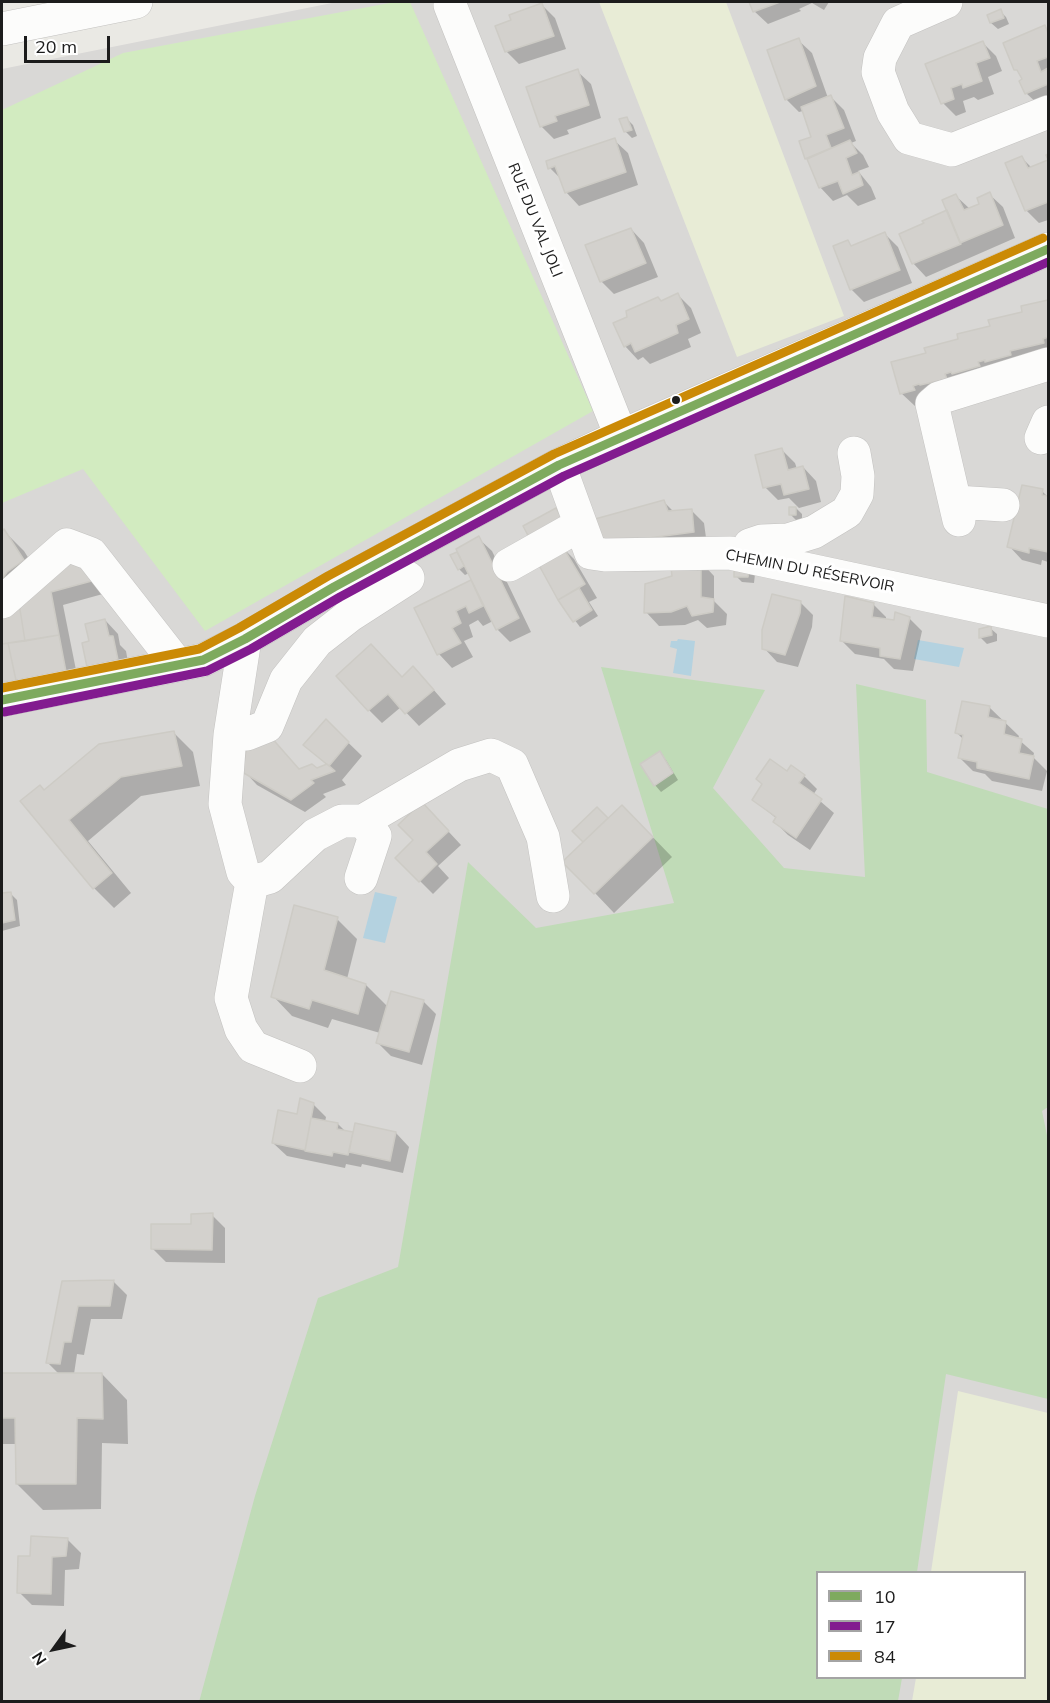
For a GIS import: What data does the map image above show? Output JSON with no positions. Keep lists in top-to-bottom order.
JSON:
{
  "streets": {
    "street": ["RUE DU VAL JOLI", "CHEMIN DU RÉSERVOIR"]
  },
  "lines": ["transit line 84", "transit line 10", "transit line 17"],
  "legend": ["10", "17", "84"],
  "scale_bar": "20 m",
  "north": "bottom left"
}
